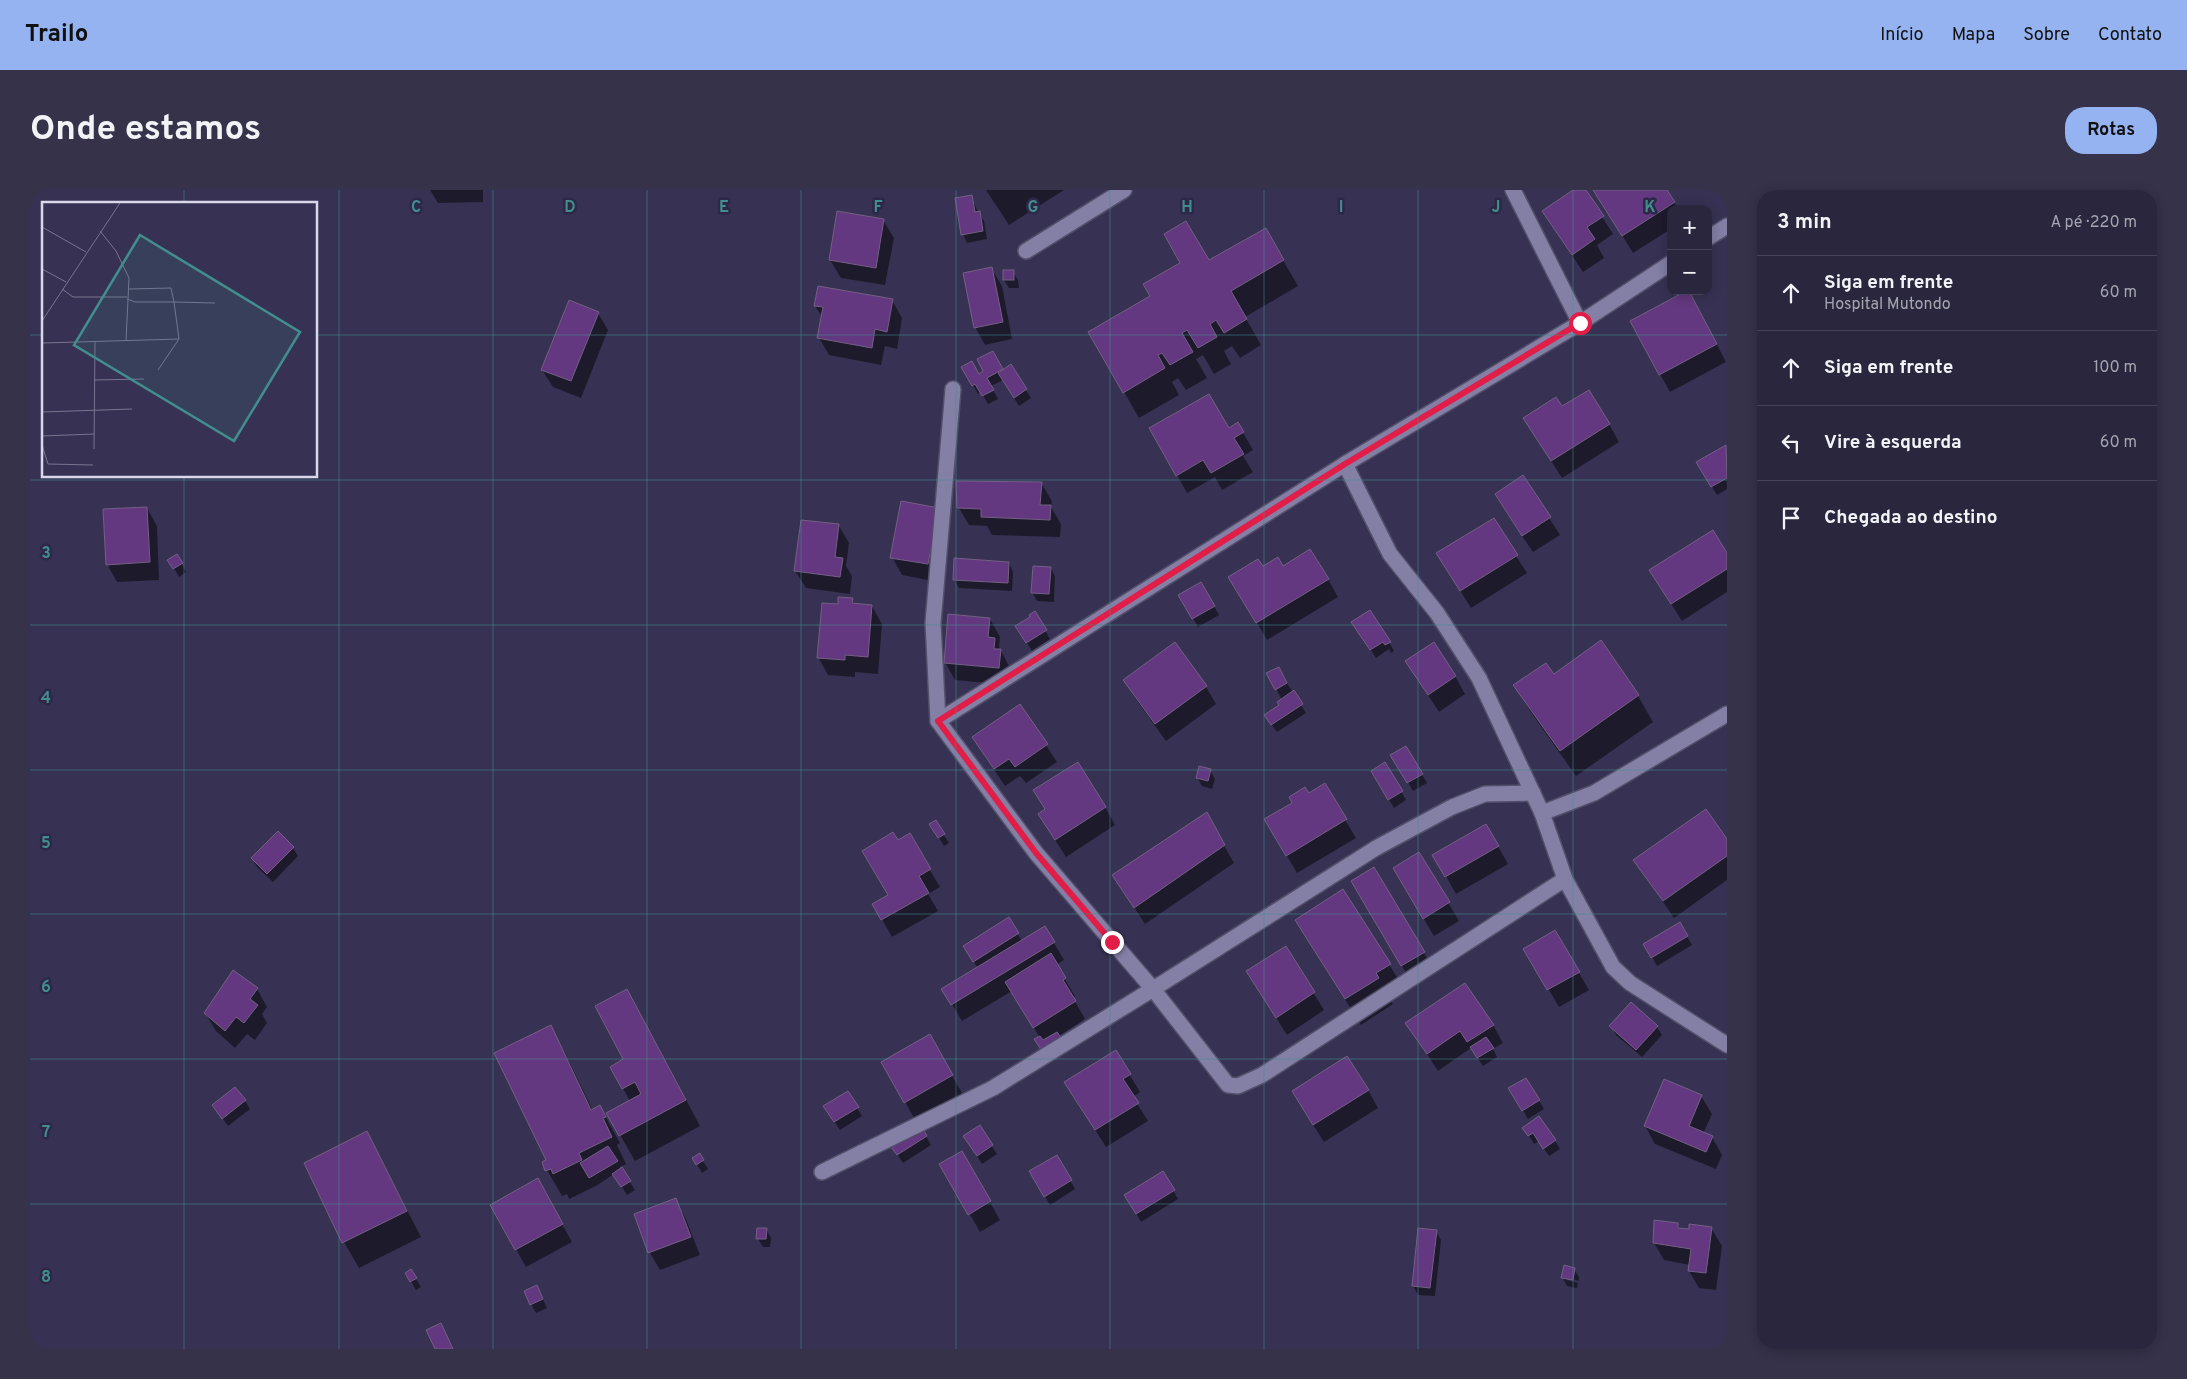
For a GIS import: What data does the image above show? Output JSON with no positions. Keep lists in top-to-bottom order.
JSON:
{
  "page": {
    "header": "Trailo",
    "nav": [
      "Início",
      "Mapa",
      "Sobre",
      "Contato"
    ],
    "buttons": "Rotas",
    "title": "Onde estamos",
    "heading": ["3 min", "A pé · 220 m"],
    "map_buttons": ["+", "−"],
    "list": [
      ["Siga em frente", "Hospital Mutondo", "60 m"],
      ["Siga em frente", "100 m"],
      ["Vire à esquerda", "60 m"],
      "Chegada ao destino"
    ]
  },
  "grid": {
    "columns": [
      "C",
      "D",
      "E",
      "F",
      "G",
      "H",
      "I",
      "J",
      "K"
    ],
    "rows": [
      "3",
      "4",
      "5",
      "6",
      "7",
      "8"
    ]
  }
}
